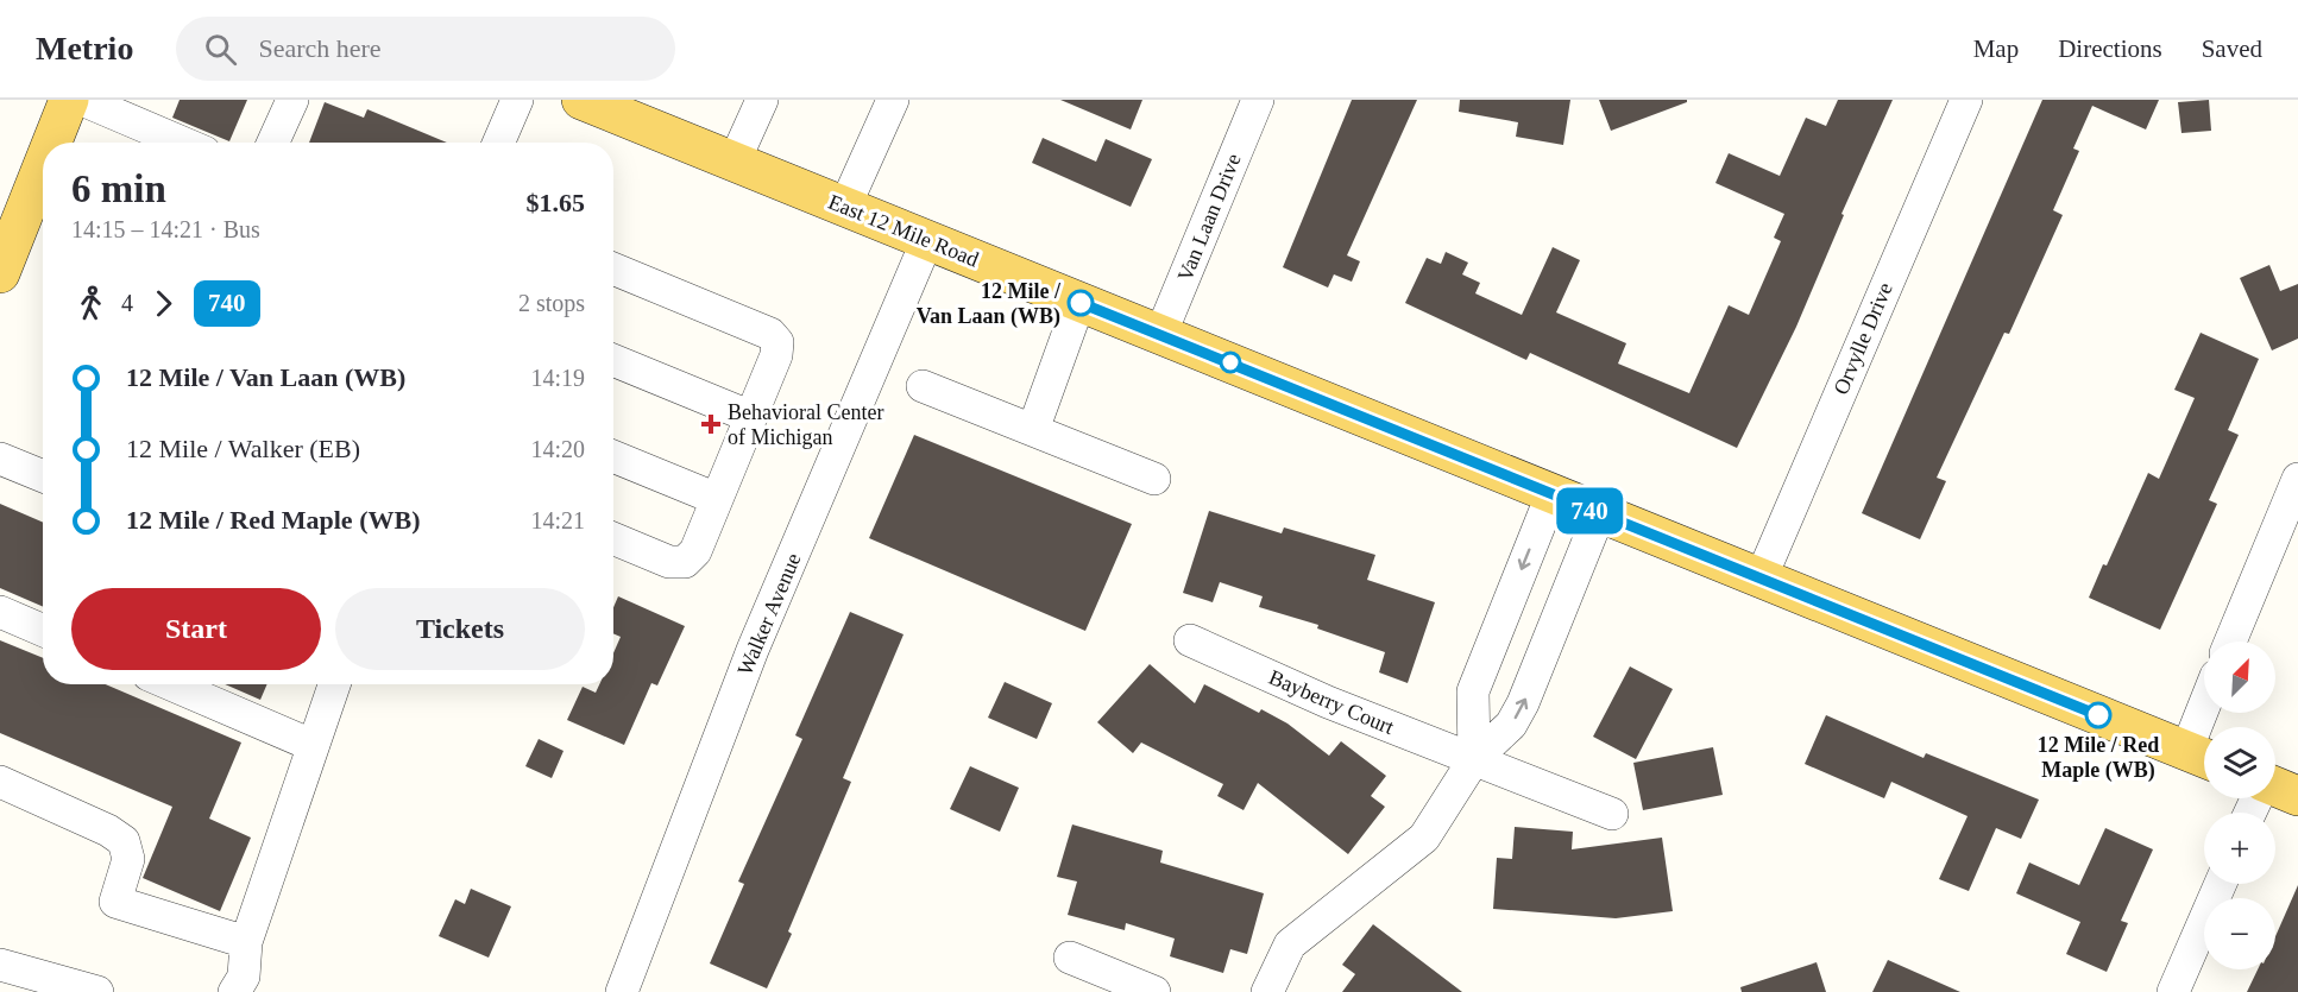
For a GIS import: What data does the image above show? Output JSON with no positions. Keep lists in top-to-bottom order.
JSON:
{
  "streets": {
    "main road": ["East 12 Mile Road"],
    "street": [
      "Van Laan Drive",
      "Orvylle Drive",
      "Walker Avenue",
      "Bayberry Court"
    ]
  },
  "crossings": [
    ["Van Laan Drive", "East 12 Mile Road"],
    ["East 12 Mile Road", "Orvylle Drive"],
    ["East 12 Mile Road", "Walker Avenue"]
  ],
  "places": {
    "other": ["12 Mile / Van Laan (WB)", "12 Mile / Red Maple (WB)"],
    "health": ["Behavioral Center of Michigan"]
  },
  "lines": ["bus line 740"],
  "north": "top right",
  "page": {
    "header": "Metrio",
    "search": "Search here",
    "nav": ["Map", "Directions", "Saved"],
    "on_map": "740",
    "heading": ["6 min", "14:15 – 14:21 · Bus", "$1.65"],
    "legs": ["4", "740", "2 stops"],
    "list": [
      {
        "name": "12 Mile / Van Laan (WB)",
        "value": "14:19"
      },
      {
        "name": "12 Mile / Walker (EB)",
        "value": "14:20"
      },
      {
        "name": "12 Mile / Red Maple (WB)",
        "value": "14:21"
      }
    ],
    "buttons": ["Start", "Tickets"],
    "map_buttons": ["+", "−"]
  }
}
